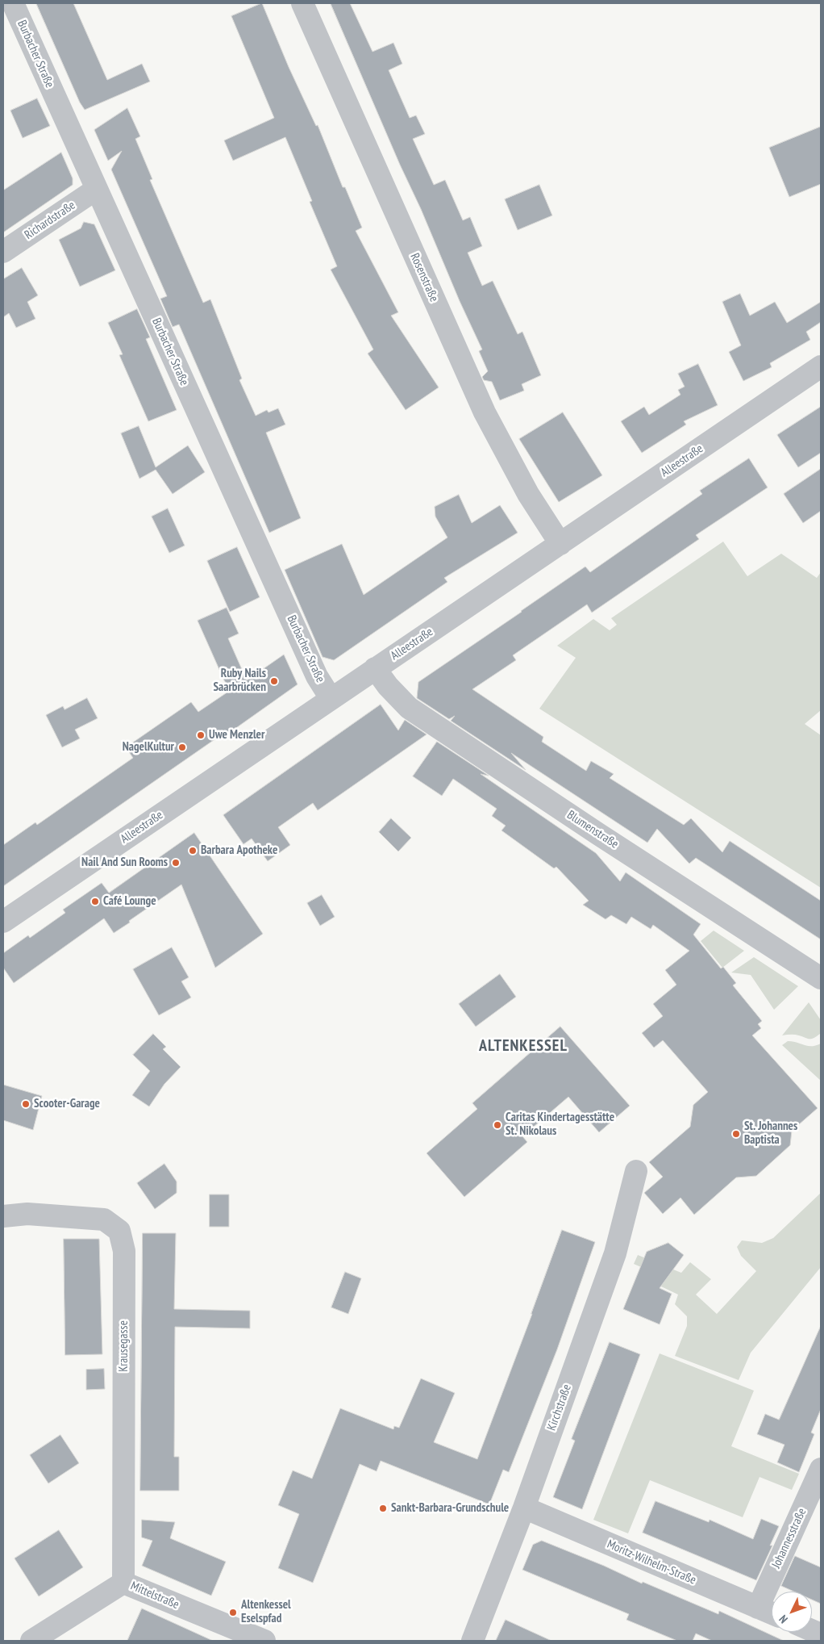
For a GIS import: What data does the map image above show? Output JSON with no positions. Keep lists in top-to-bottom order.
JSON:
{
  "streets": {
    "street": [
      "Burbacher Straße",
      "Richardstraße",
      "Rosenstraße",
      "Alleestraße",
      "Blumenstraße",
      "Krausegasse",
      "Kirchstraße",
      "Johannesstraße",
      "Moritz-Wilhelm-Straße",
      "Mittelstraße"
    ]
  },
  "crossings": [
    ["Burbacher Straße", "Richardstraße"],
    ["Burbacher Straße", "Alleestraße"],
    ["Rosenstraße", "Alleestraße"],
    ["Alleestraße", "Blumenstraße"],
    ["Krausegasse", "Mittelstraße"],
    ["Kirchstraße", "Moritz-Wilhelm-Straße"],
    ["Johannesstraße", "Moritz-Wilhelm-Straße"]
  ],
  "districts": ["ALTENKESSEL"],
  "places": [
    "Ruby Nails Saarbrücken",
    "Uwe Menzler",
    "NagelKultur",
    "Barbara Apotheke",
    "Nail And Sun Rooms",
    "Café Lounge",
    "Scooter-Garage",
    "Caritas Kindertagesstätte St. Nikolaus",
    "St. Johannes Baptista",
    "Sankt-Barbara-Grundschule",
    "Altenkessel Eselspfad"
  ],
  "north": "bottom left"
}
